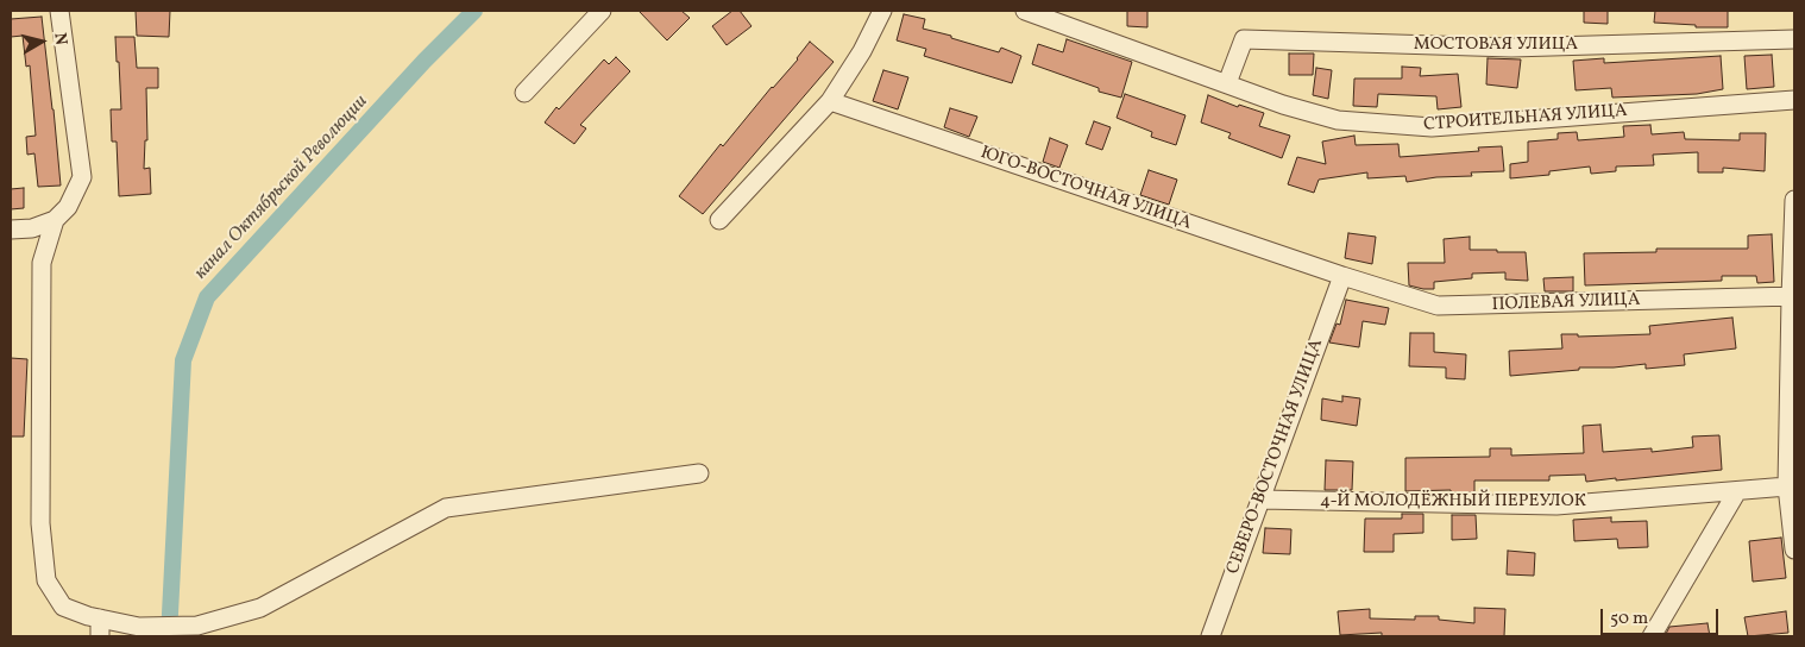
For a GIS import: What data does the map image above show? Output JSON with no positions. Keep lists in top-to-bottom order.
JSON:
{
  "streets": {
    "street": [
      "МОСТОВАЯ УЛИЦА",
      "СТРОИТЕЛЬНАЯ УЛИЦА",
      "ЮГО-ВОСТОЧНАЯ УЛИЦА",
      "ПОЛЕВАЯ УЛИЦА",
      "СЕВЕРО-ВОСТОЧНАЯ УЛИЦА",
      "4-Й МОЛОДЁЖНЫЙ ПЕРЕУЛОК"
    ]
  },
  "crossings": [
    ["МОСТОВАЯ УЛИЦА", "СТРОИТЕЛЬНАЯ УЛИЦА"],
    ["ЮГО-ВОСТОЧНАЯ УЛИЦА", "ПОЛЕВАЯ УЛИЦА"],
    ["ЮГО-ВОСТОЧНАЯ УЛИЦА", "СЕВЕРО-ВОСТОЧНАЯ УЛИЦА"],
    ["ПОЛЕВАЯ УЛИЦА", "СЕВЕРО-ВОСТОЧНАЯ УЛИЦА"],
    ["СЕВЕРО-ВОСТОЧНАЯ УЛИЦА", "4-Й МОЛОДЁЖНЫЙ ПЕРЕУЛОК"]
  ],
  "water": ["канал Октябрьской Революции"],
  "scale_bar": "50 m",
  "north": "right"
}
